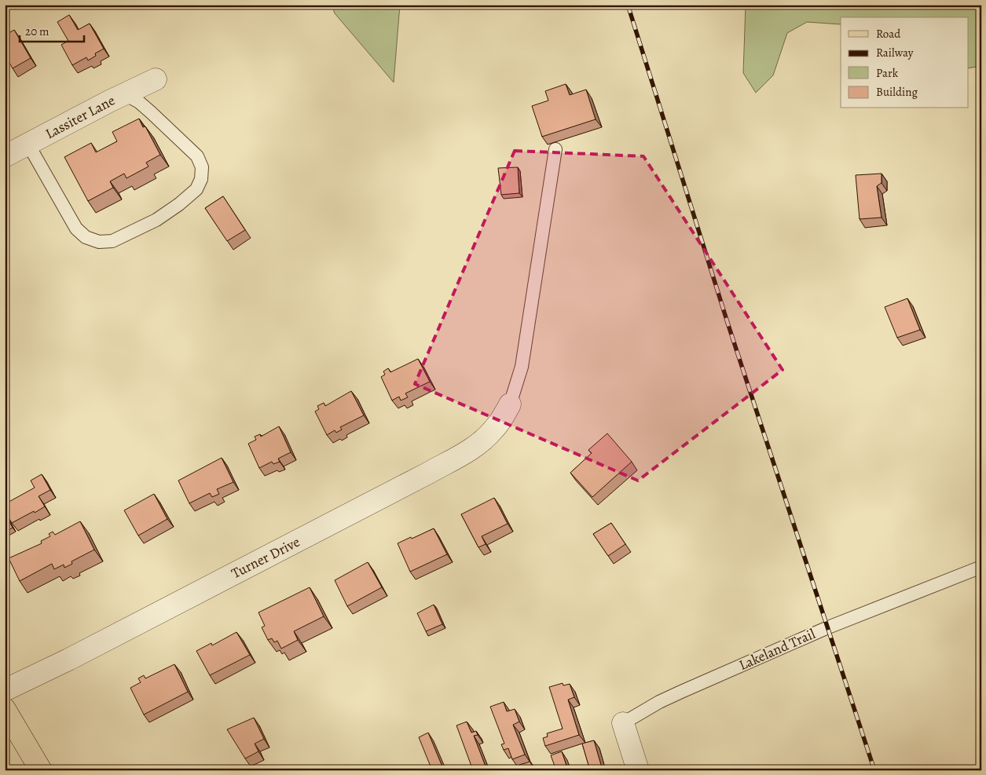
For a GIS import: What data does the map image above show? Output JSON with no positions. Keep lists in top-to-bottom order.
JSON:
{
  "streets": {
    "street": ["Lassiter Lane", "Turner Drive", "Lakeland Trail"]
  },
  "legend": [
    "Road",
    "Railway",
    "Park",
    "Building"
  ],
  "scale_bar": "20 m"
}
